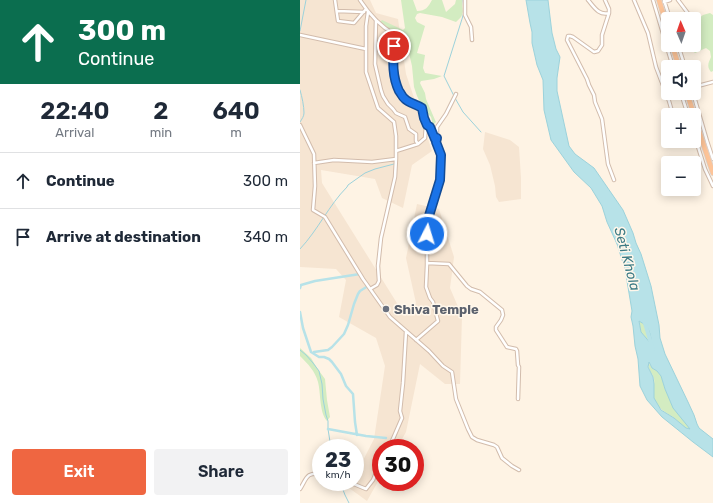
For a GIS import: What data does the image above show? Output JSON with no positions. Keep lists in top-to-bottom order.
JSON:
{
  "water": ["Seti Khola"],
  "places": ["Shiva Temple"],
  "north": "top",
  "page": {
    "turn": ["300 m", "Continue"],
    "map_buttons": ["+", "−"],
    "eta": [
      "22:40",
      "Arrival",
      "2",
      "min",
      "640",
      "m"
    ],
    "list": [
      {
        "name": "Continue",
        "value": "300 m"
      },
      {
        "name": "Arrive at destination",
        "value": "340 m"
      }
    ],
    "speed": "23 km/h",
    "limit": "30",
    "buttons": ["Exit", "Share"]
  }
}
